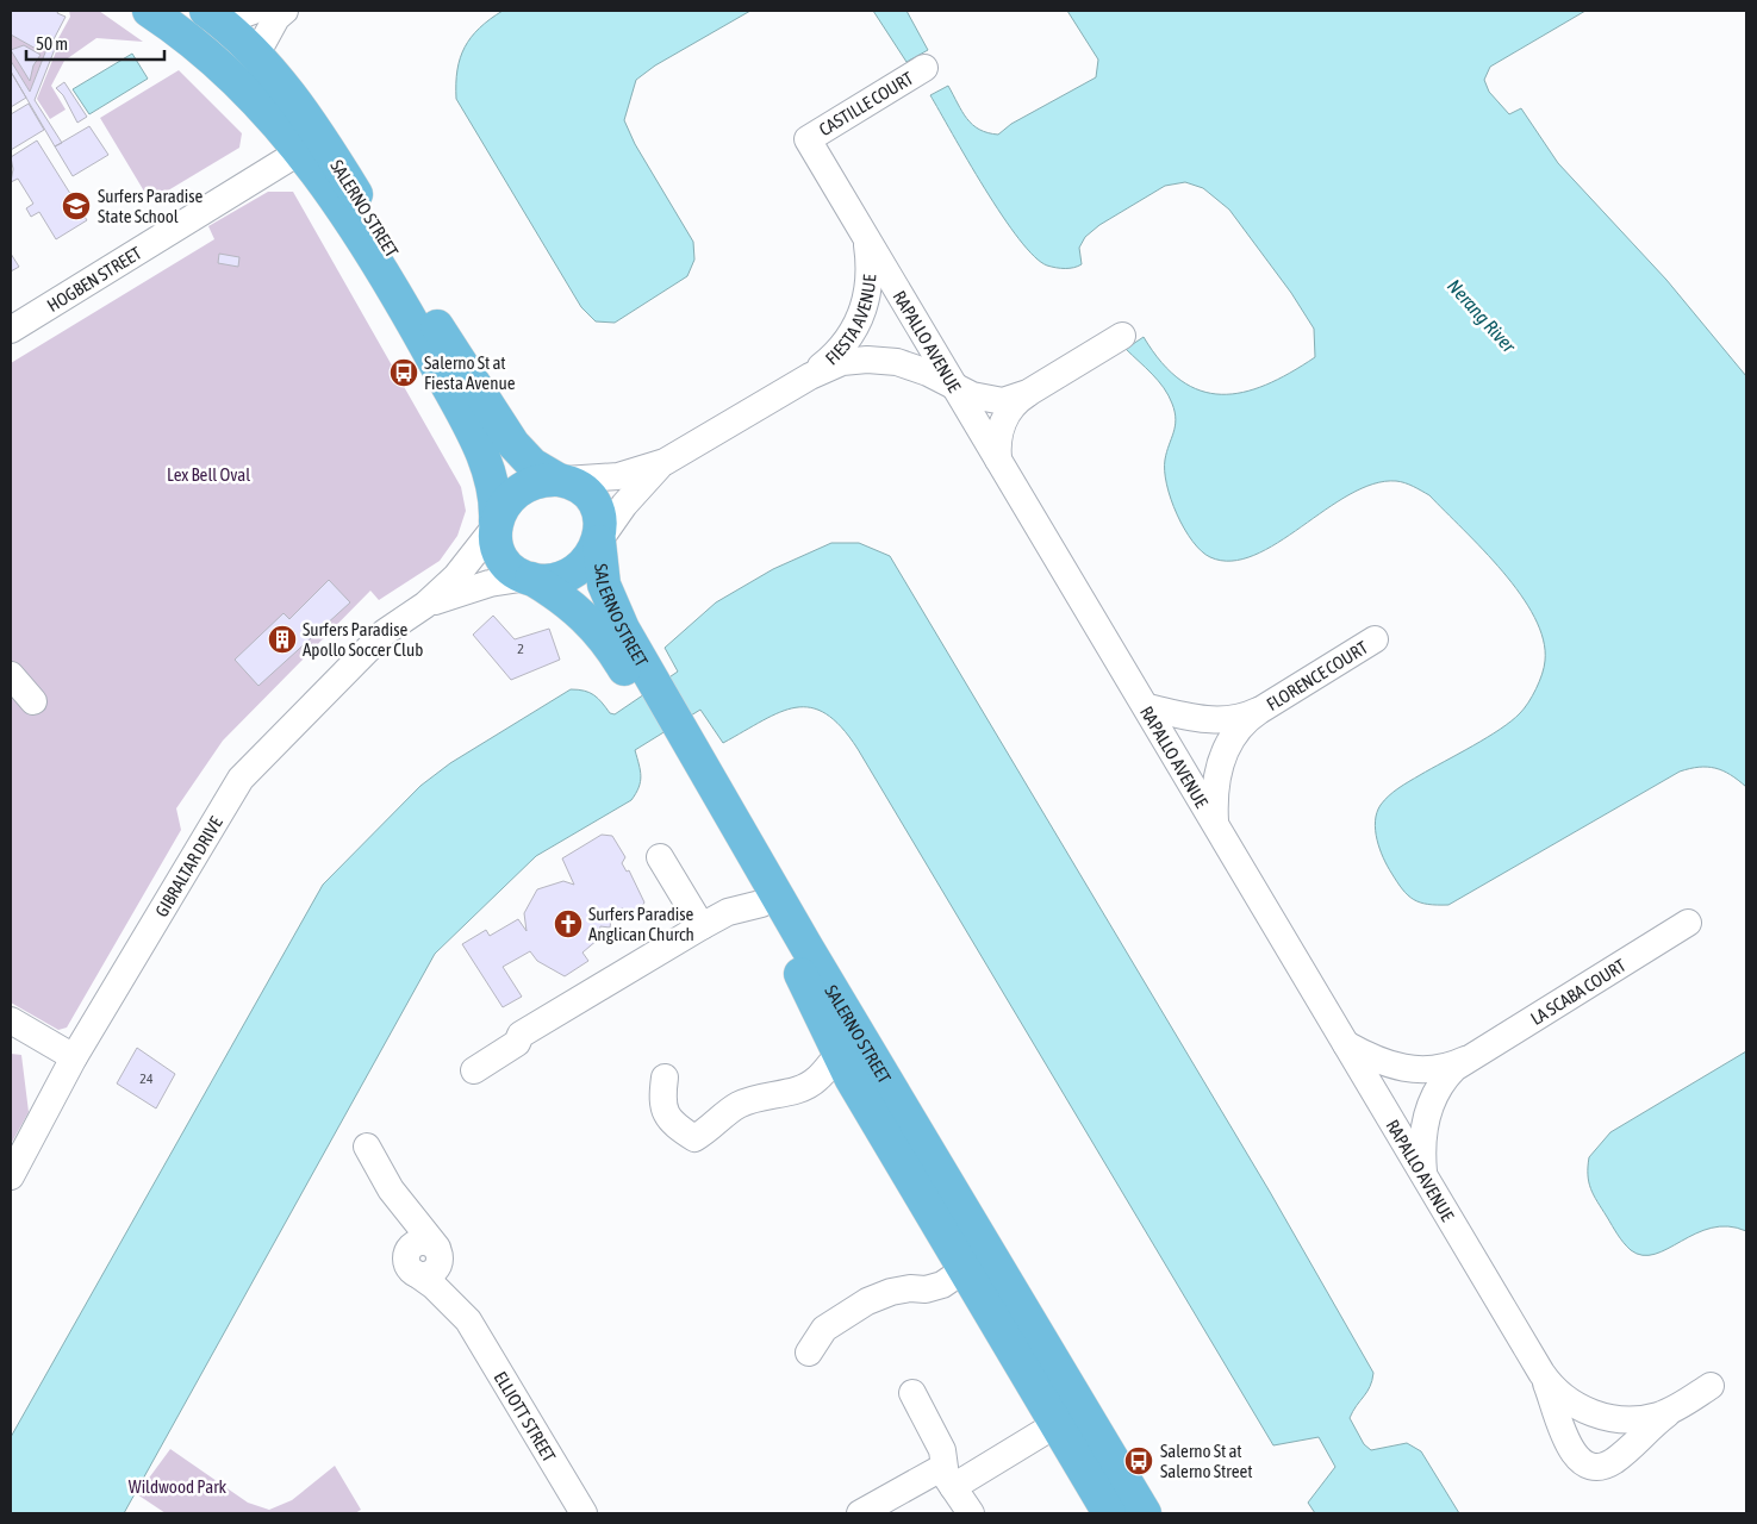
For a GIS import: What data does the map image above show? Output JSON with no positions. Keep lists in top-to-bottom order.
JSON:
{
  "streets": {
    "main road": ["SALERNO STREET"],
    "street": [
      "CASTILLE COURT",
      "HOGBEN STREET",
      "FIESTA AVENUE",
      "RAPALLO AVENUE",
      "FLORENCE COURT",
      "GIBRALTAR DRIVE",
      "LA SCABA COURT",
      "ELLIOTT STREET"
    ]
  },
  "crossings": [
    ["CASTILLE COURT", "RAPALLO AVENUE"],
    ["SALERNO STREET", "HOGBEN STREET"],
    ["SALERNO STREET", "FIESTA AVENUE"],
    ["SALERNO STREET", "GIBRALTAR DRIVE"],
    ["FIESTA AVENUE", "RAPALLO AVENUE"],
    ["FIESTA AVENUE", "GIBRALTAR DRIVE"],
    ["RAPALLO AVENUE", "FLORENCE COURT"],
    ["RAPALLO AVENUE", "LA SCABA COURT"]
  ],
  "water": ["Nerang River"],
  "parks": ["Lex Bell Oval", "Wildwood Park"],
  "places": {
    "school or university": ["Surfers Paradise State School"],
    "bus stop": ["Salerno St at Fiesta Avenue", "Salerno St at Salerno Street"],
    "building": ["Surfers Paradise Apollo Soccer Club"],
    "church": ["Surfers Paradise Anglican Church"]
  },
  "house_numbers": ["2", "24"],
  "scale_bar": "50 m"
}
